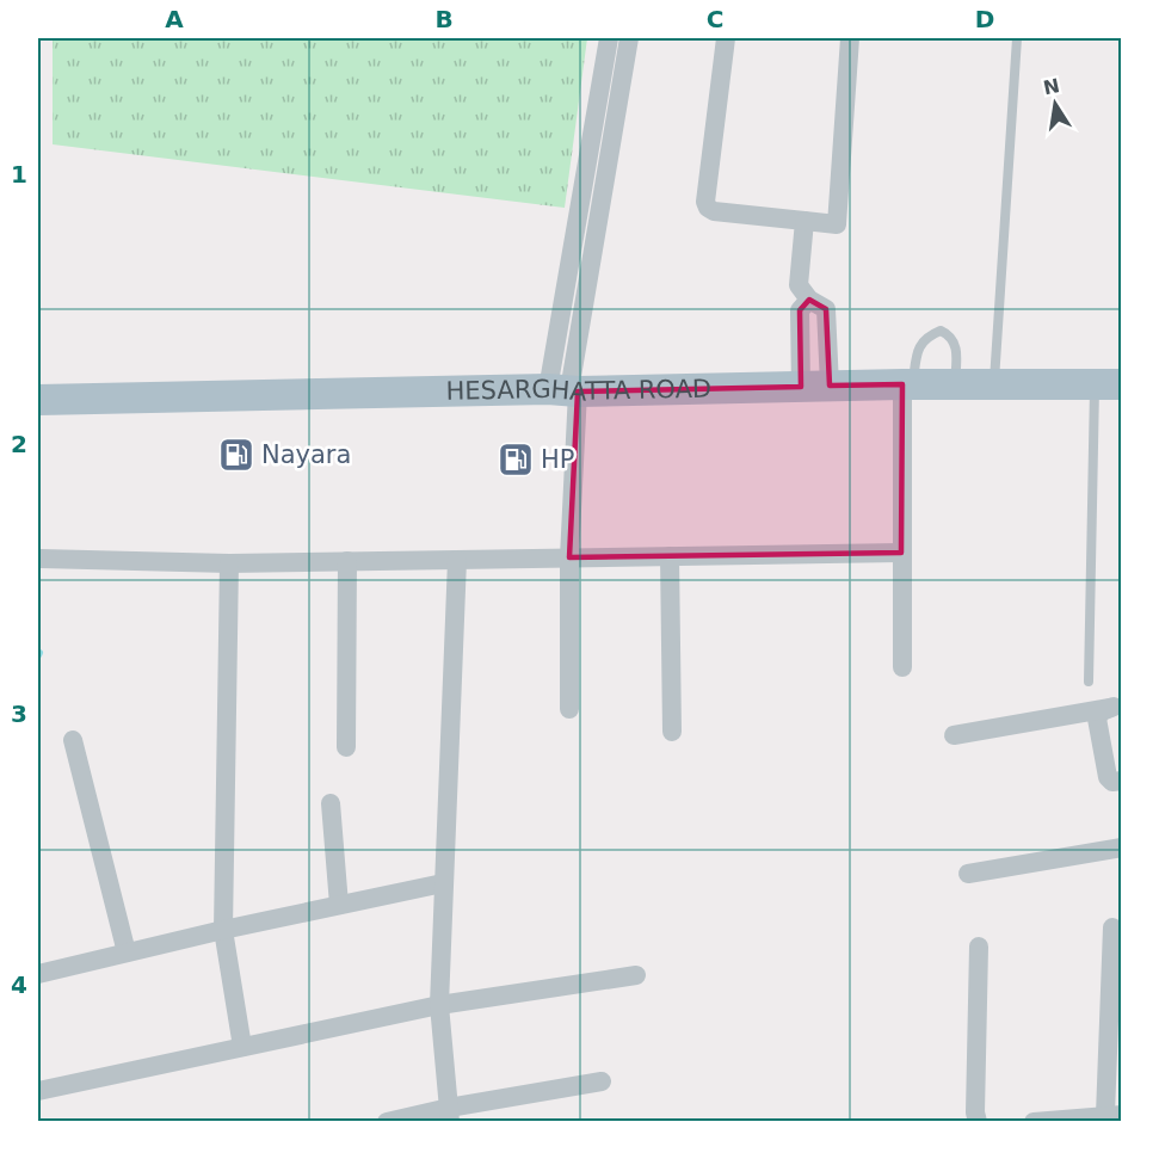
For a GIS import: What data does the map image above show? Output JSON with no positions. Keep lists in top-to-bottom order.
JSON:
{
  "streets": {
    "main road": ["HESARGHATTA ROAD"]
  },
  "places": {
    "fuel station": ["Nayara", "HP"]
  },
  "north": "top",
  "grid": {
    "columns": [
      "A",
      "B",
      "C",
      "D"
    ],
    "rows": [
      "1",
      "2",
      "3",
      "4"
    ]
  }
}
